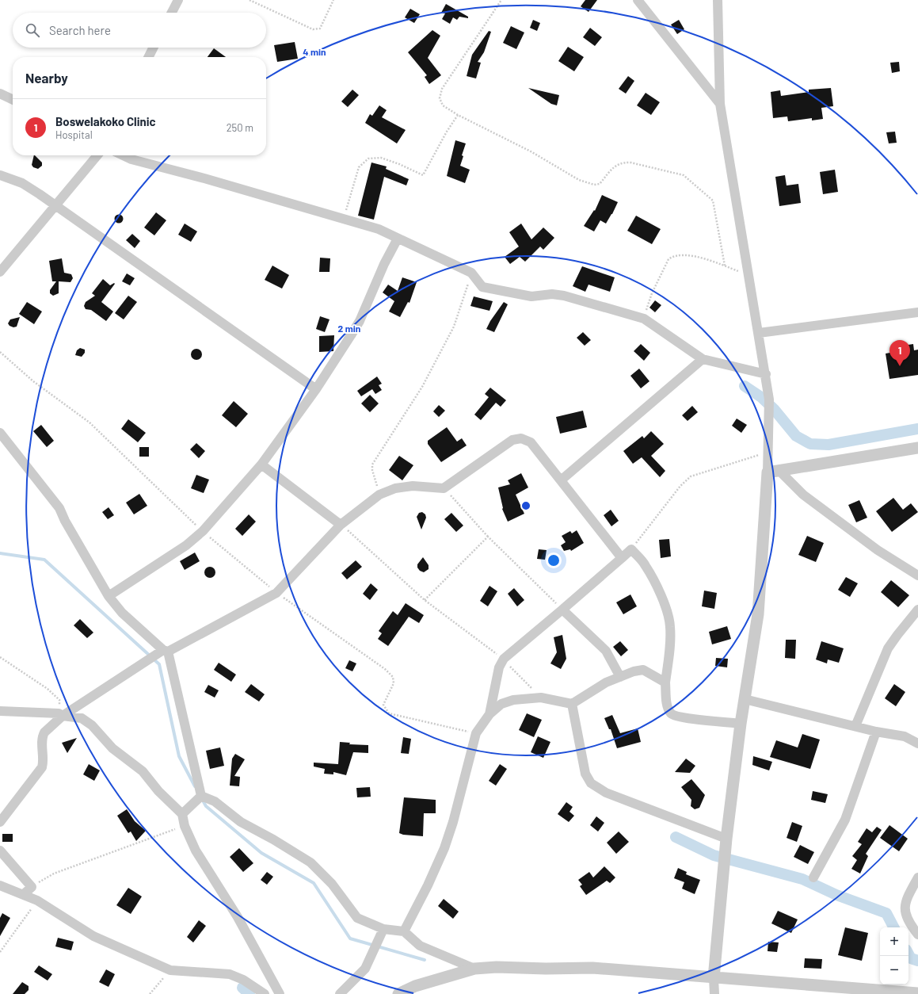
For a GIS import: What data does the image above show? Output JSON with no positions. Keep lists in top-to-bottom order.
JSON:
{
  "page": {
    "search": "Search here",
    "heading": "Nearby",
    "list": [
      {
        "mark": "1",
        "name": "Boswelakoko Clinic",
        "note": "Hospital",
        "value": "250 m"
      }
    ],
    "pins": "1",
    "map_buttons": ["+", "−"]
  },
  "rings": ["4 min", "2 min"]
}
